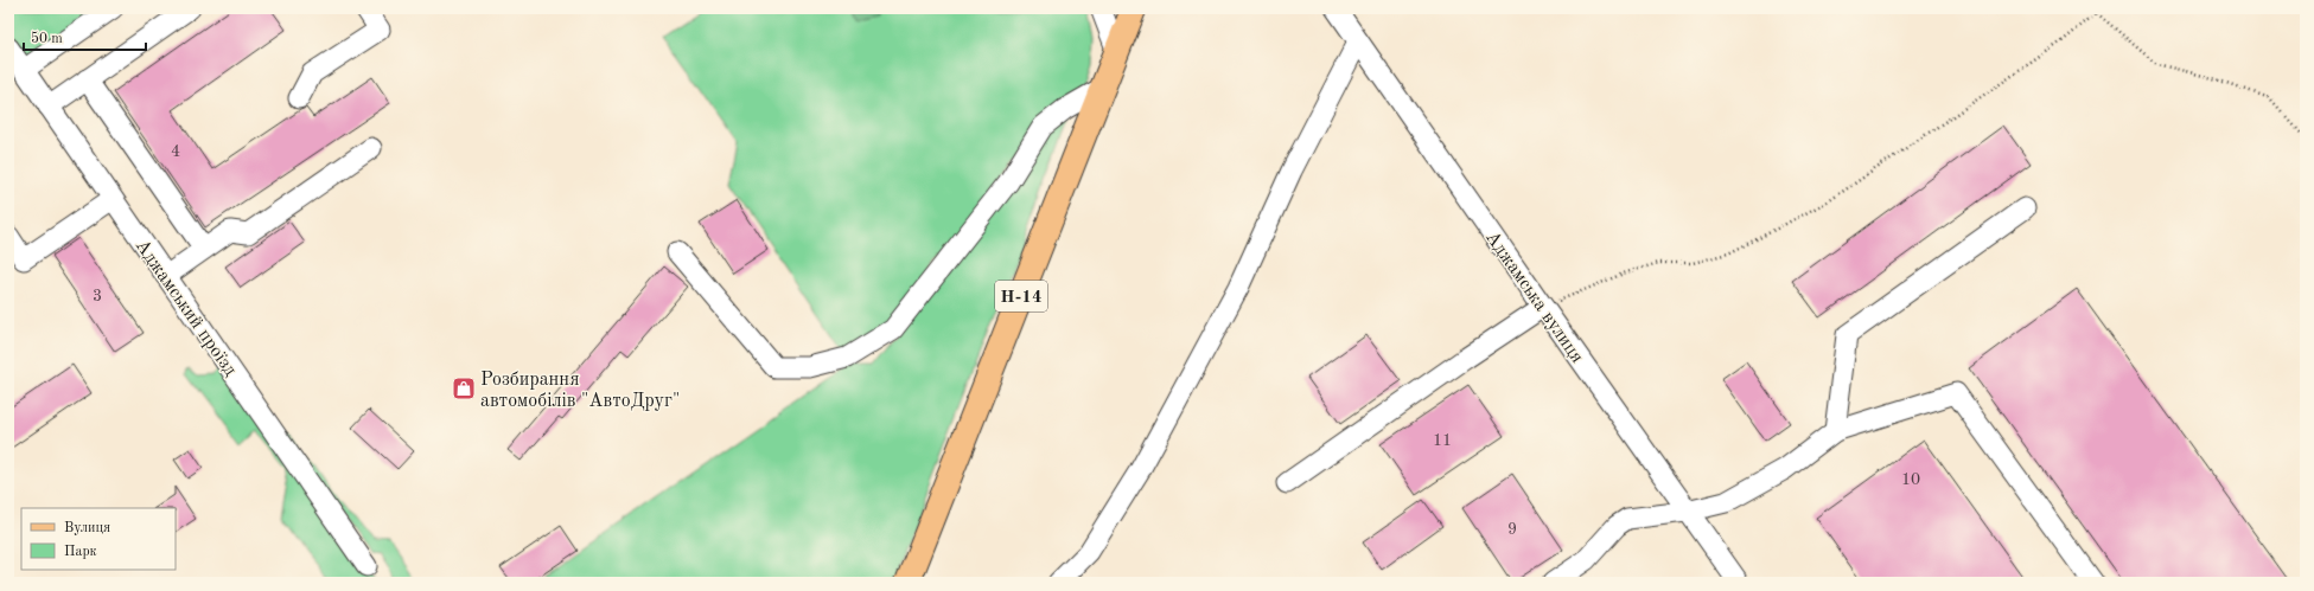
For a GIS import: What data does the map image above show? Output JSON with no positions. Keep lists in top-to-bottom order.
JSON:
{
  "streets": {
    "main road": ["Н-14"],
    "street": ["Аджамська вулиця", "Аджамський проїзд"]
  },
  "places": {
    "shop": ["Розбирання автомобілів \"АвтоДруг\""]
  },
  "house_numbers": [
    "4",
    "3",
    "11",
    "10",
    "9"
  ],
  "legend": ["Вулиця", "Парк"],
  "scale_bar": "50 m"
}
